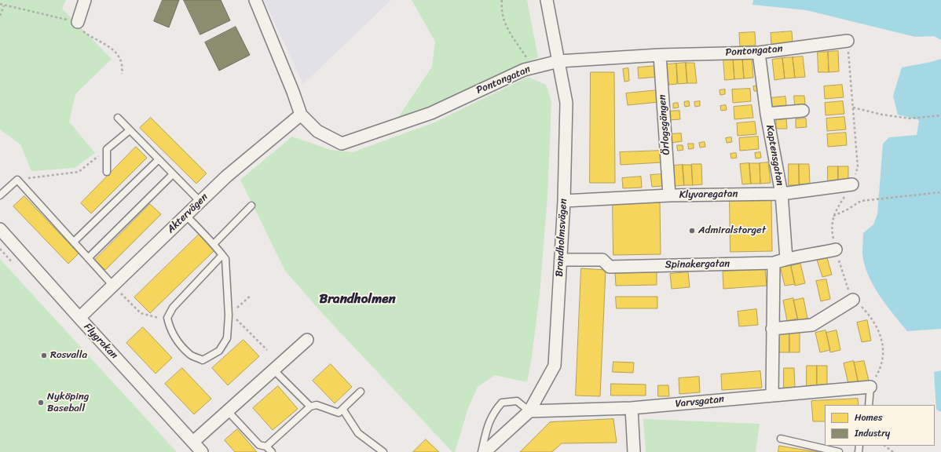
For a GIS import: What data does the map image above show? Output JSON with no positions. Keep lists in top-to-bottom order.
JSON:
{
  "streets": {
    "street": [
      "Pontongatan",
      "Örlogsgängen",
      "Kaptensgatan",
      "Klyvaregatan",
      "Aktervägen",
      "Brandholmsvägen",
      "Spinakergatan",
      "Flygrakan",
      "Varvsgatan"
    ]
  },
  "crossings": [
    ["Pontongatan", "Örlogsgängen"],
    ["Pontongatan", "Kaptensgatan"],
    ["Pontongatan", "Aktervägen"],
    ["Pontongatan", "Brandholmsvägen"],
    ["Örlogsgängen", "Klyvaregatan"],
    ["Kaptensgatan", "Klyvaregatan"],
    ["Kaptensgatan", "Spinakergatan"],
    ["Klyvaregatan", "Brandholmsvägen"],
    ["Aktervägen", "Flygrakan"],
    ["Brandholmsvägen", "Spinakergatan"],
    ["Brandholmsvägen", "Varvsgatan"]
  ],
  "districts": ["Brandholmen"],
  "places": ["Admiralstorget", "Rosvalla", "Nyköping Baseball"],
  "legend": ["Homes", "Industry"]
}
